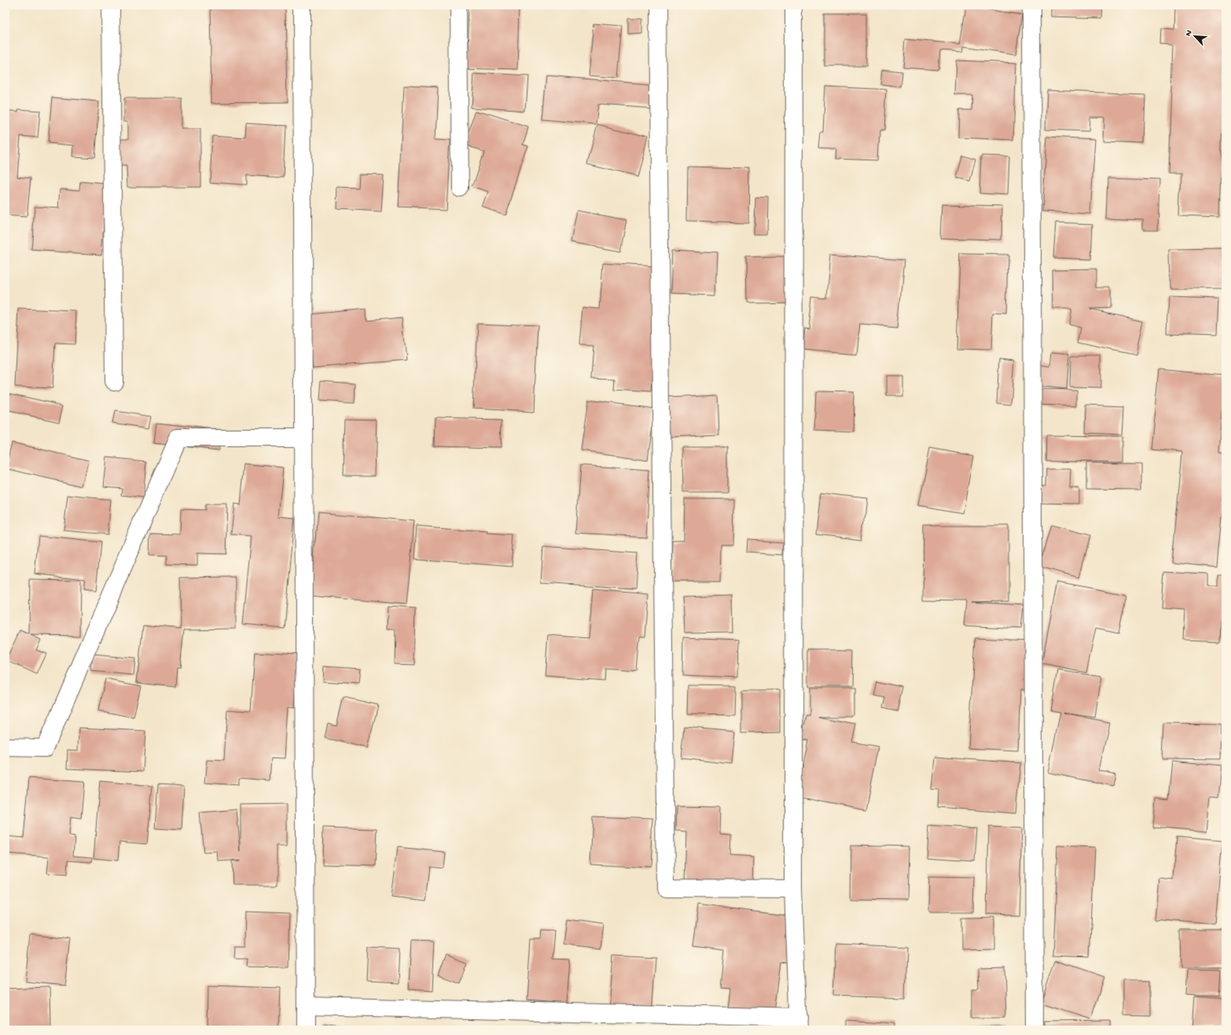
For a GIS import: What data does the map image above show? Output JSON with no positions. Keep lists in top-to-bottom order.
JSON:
{
  "north": "top left"
}
